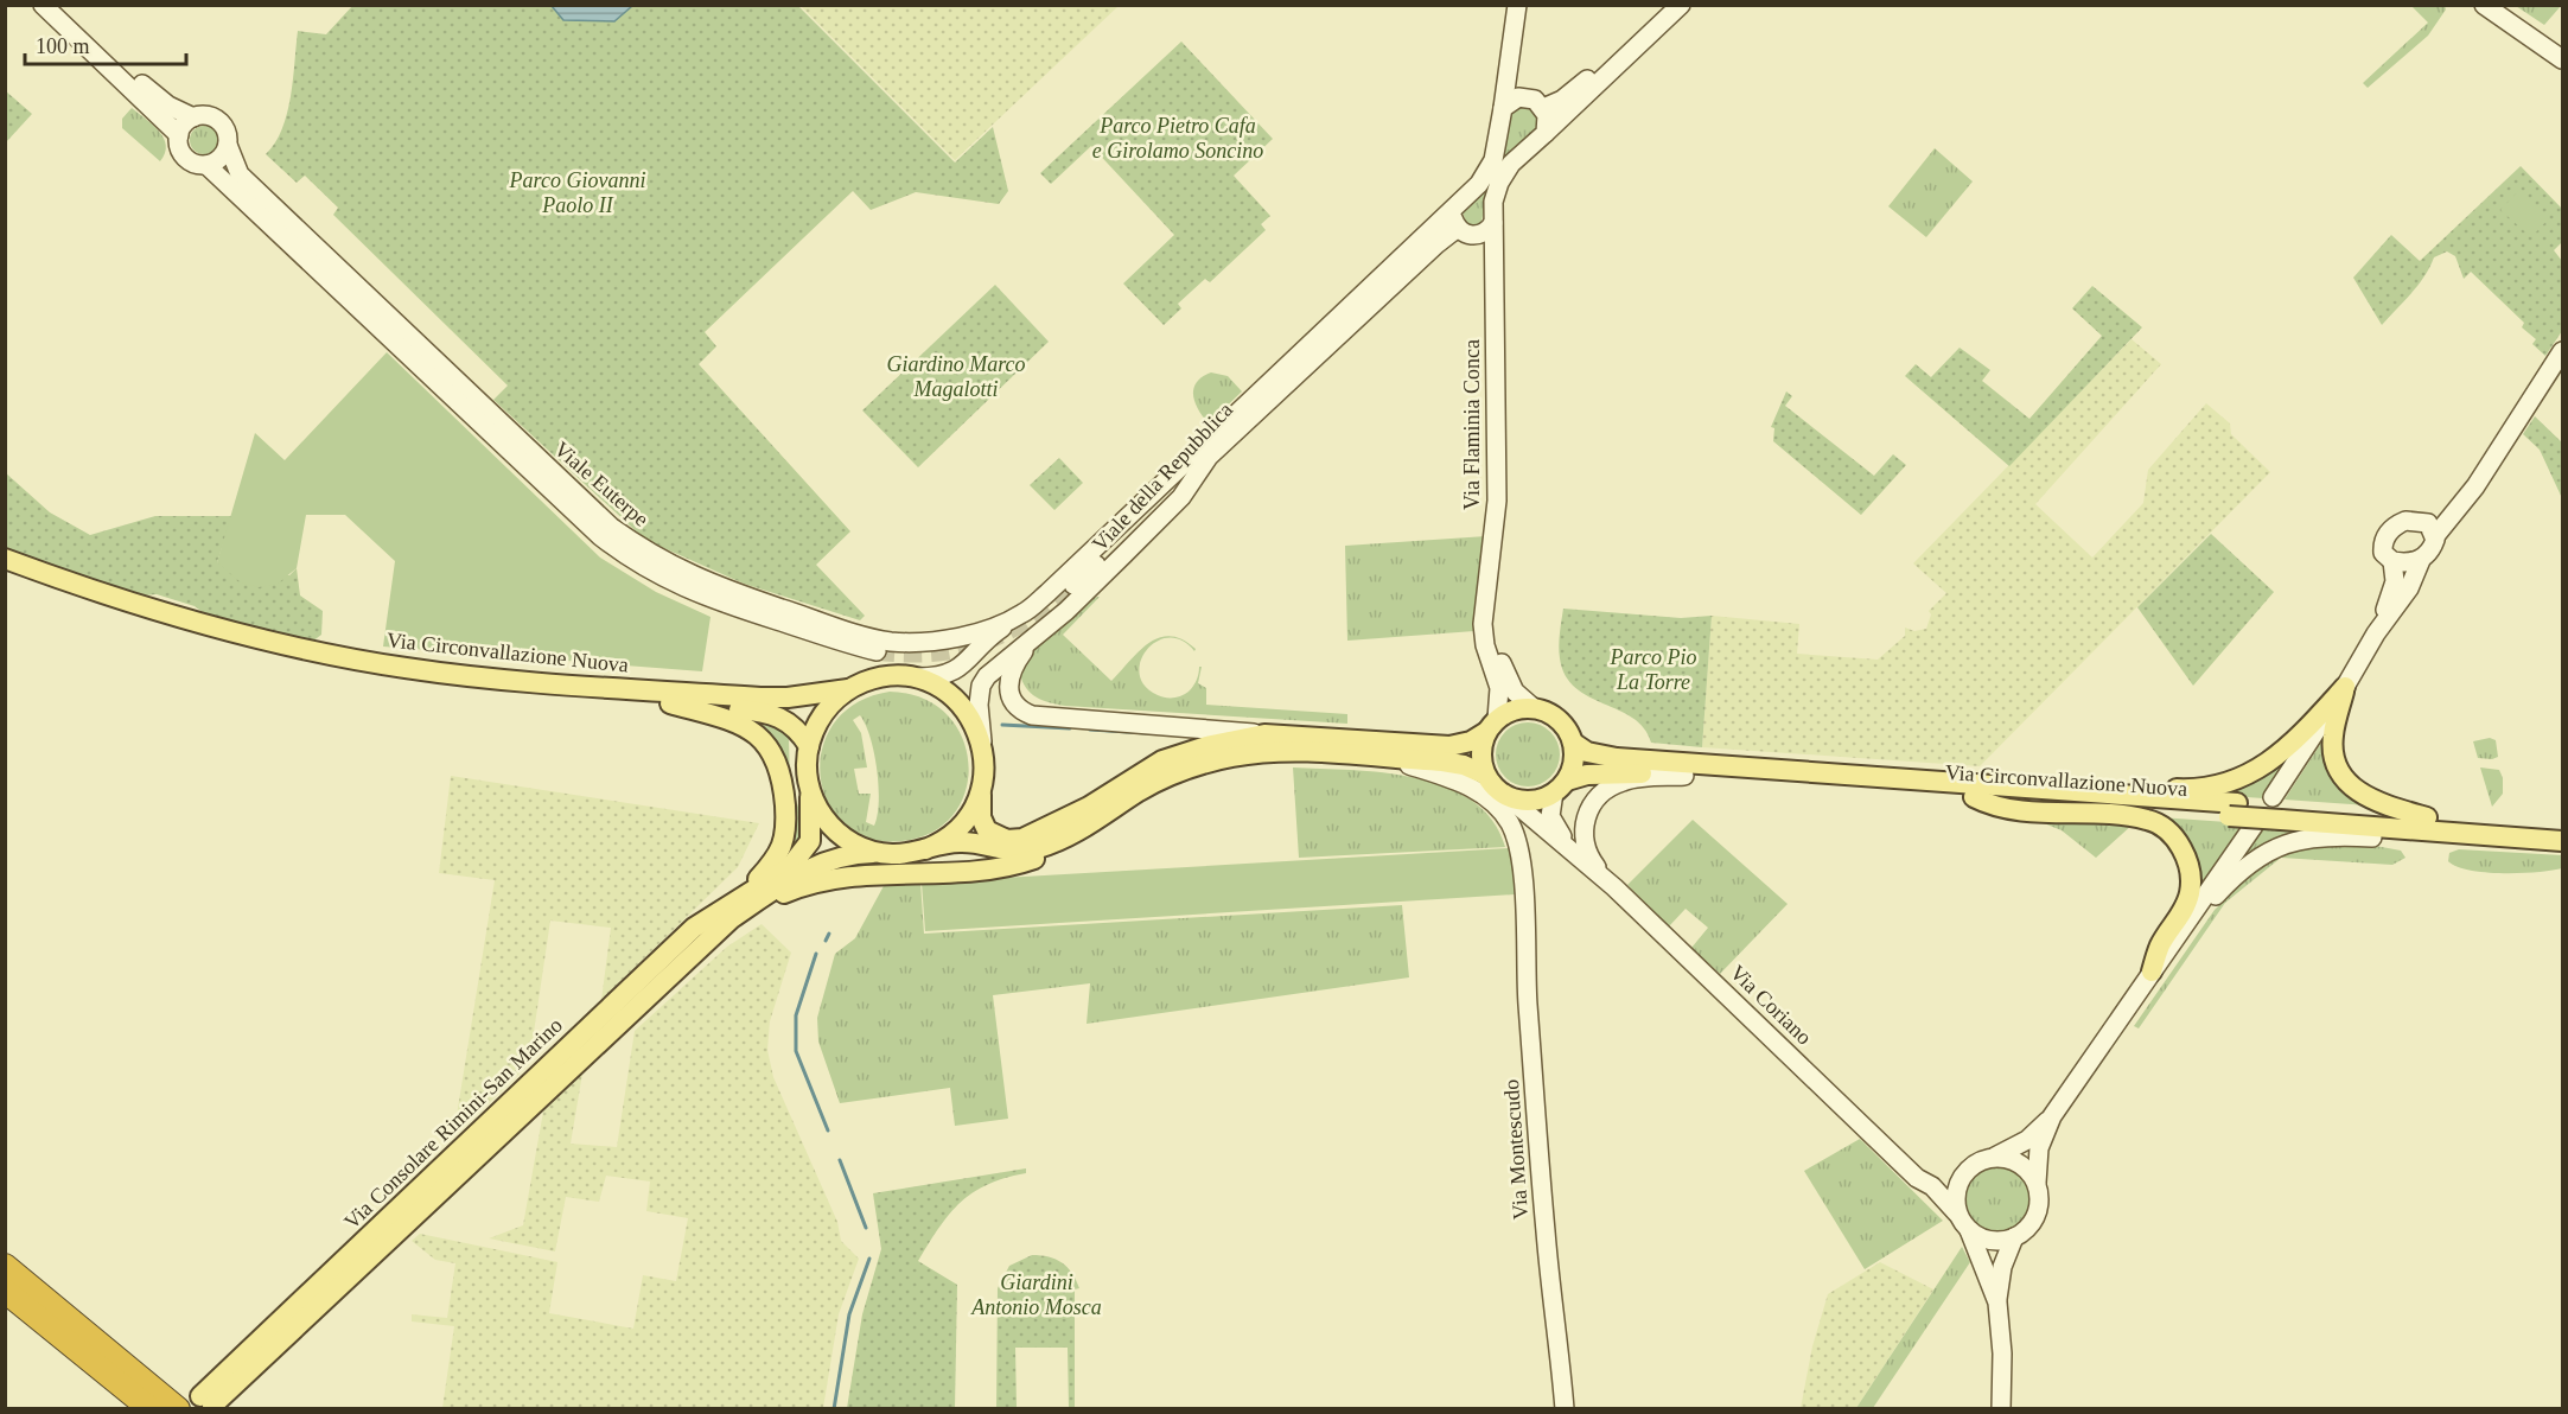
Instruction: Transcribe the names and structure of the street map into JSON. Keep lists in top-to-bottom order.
{
  "streets": {
    "main road": [
      "Via Flaminia Conca",
      "Viale della Repubblica",
      "Viale Euterpe",
      "Via Circonvallazione Nuova",
      "Via Coriano",
      "Via Consolare Rimini-San Marino",
      "Via Montescudo"
    ]
  },
  "crossings": [
    ["Via Flaminia Conca", "Viale della Repubblica"],
    ["Via Flaminia Conca", "Via Circonvallazione Nuova"],
    ["Via Flaminia Conca", "Via Coriano"],
    ["Viale della Repubblica", "Viale Euterpe"],
    ["Viale della Repubblica", "Via Circonvallazione Nuova"],
    ["Viale della Repubblica", "Via Consolare Rimini-San Marino"],
    ["Via Circonvallazione Nuova", "Via Coriano"],
    ["Via Circonvallazione Nuova", "Via Consolare Rimini-San Marino"],
    ["Via Circonvallazione Nuova", "Via Montescudo"],
    ["Via Coriano", "Via Montescudo"]
  ],
  "parks": [
    "Parco Pietro Cafa e Girolamo Soncino",
    "Parco Giovanni Paolo II",
    "Giardino Marco Magalotti",
    "Parco Pio La Torre",
    "Giardini Antonio Mosca"
  ],
  "scale_bar": "100 m"
}
